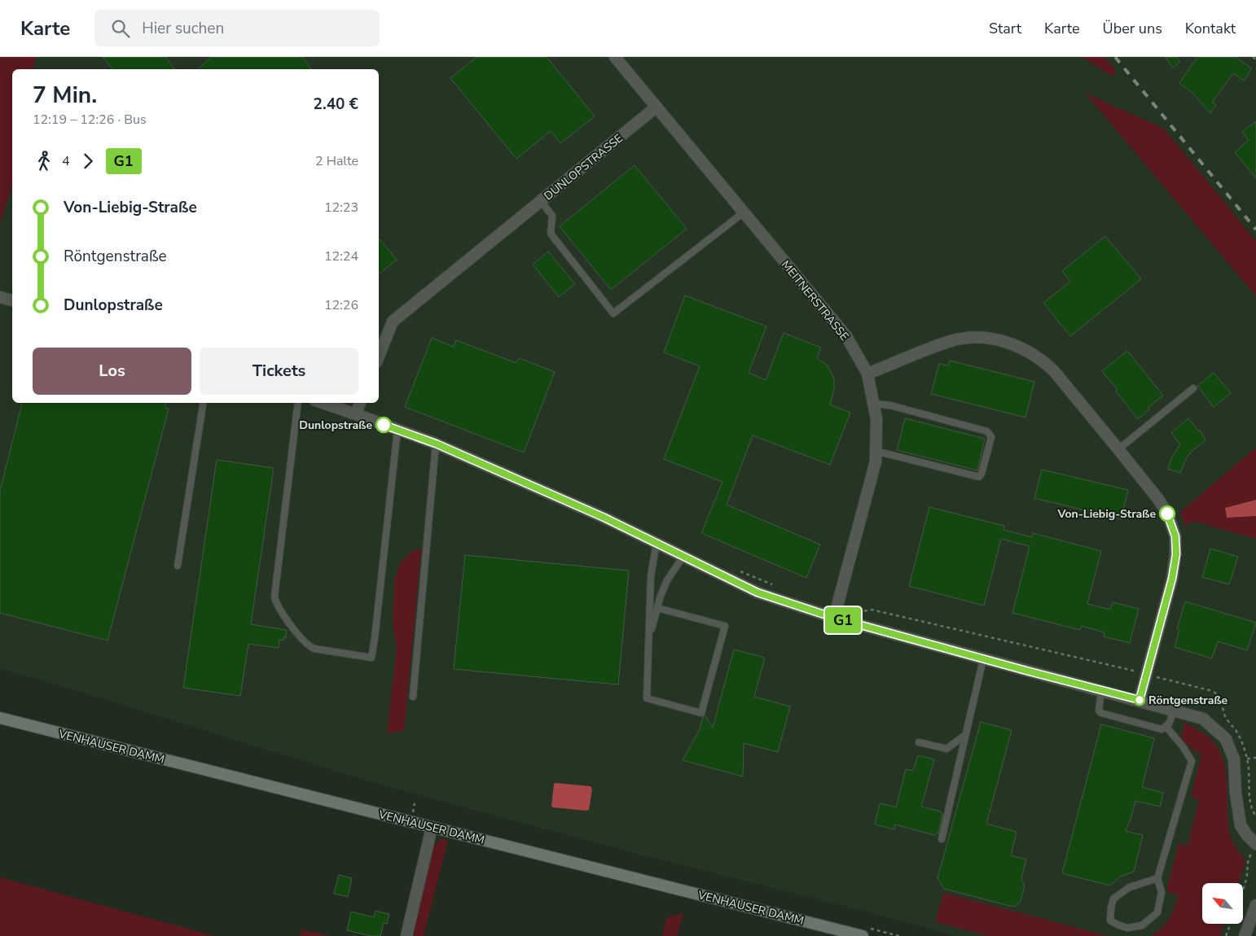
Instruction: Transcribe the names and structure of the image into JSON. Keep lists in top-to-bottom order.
{
  "streets": {
    "main road": ["VENHAUSER DAMM"],
    "street": ["DUNLOPSTRASSE", "MEITNERSTRASSE"]
  },
  "crossings": [
    ["DUNLOPSTRASSE", "MEITNERSTRASSE"]
  ],
  "places": ["Dunlopstraße", "Von-Liebig-Straße", "Röntgenstraße"],
  "lines": ["bus line G1"],
  "north": "top left",
  "page": {
    "header": "Karte",
    "search": "Hier suchen",
    "nav": [
      "Start",
      "Karte",
      "Über uns",
      "Kontakt"
    ],
    "on_map": "G1",
    "heading": ["7 Min.", "12:19 – 12:26 · Bus", "2.40 €"],
    "legs": ["4", "G1", "2 Halte"],
    "list": [
      {
        "name": "Von-Liebig-Straße",
        "value": "12:23"
      },
      {
        "name": "Röntgenstraße",
        "value": "12:24"
      },
      {
        "name": "Dunlopstraße",
        "value": "12:26"
      }
    ],
    "buttons": ["Los", "Tickets"]
  }
}
